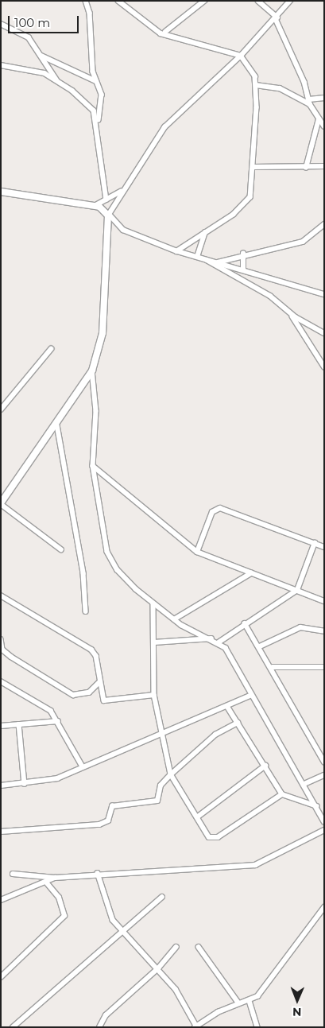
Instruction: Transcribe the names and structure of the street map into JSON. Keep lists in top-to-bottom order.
{
  "scale_bar": "100 m",
  "north": "bottom"
}
